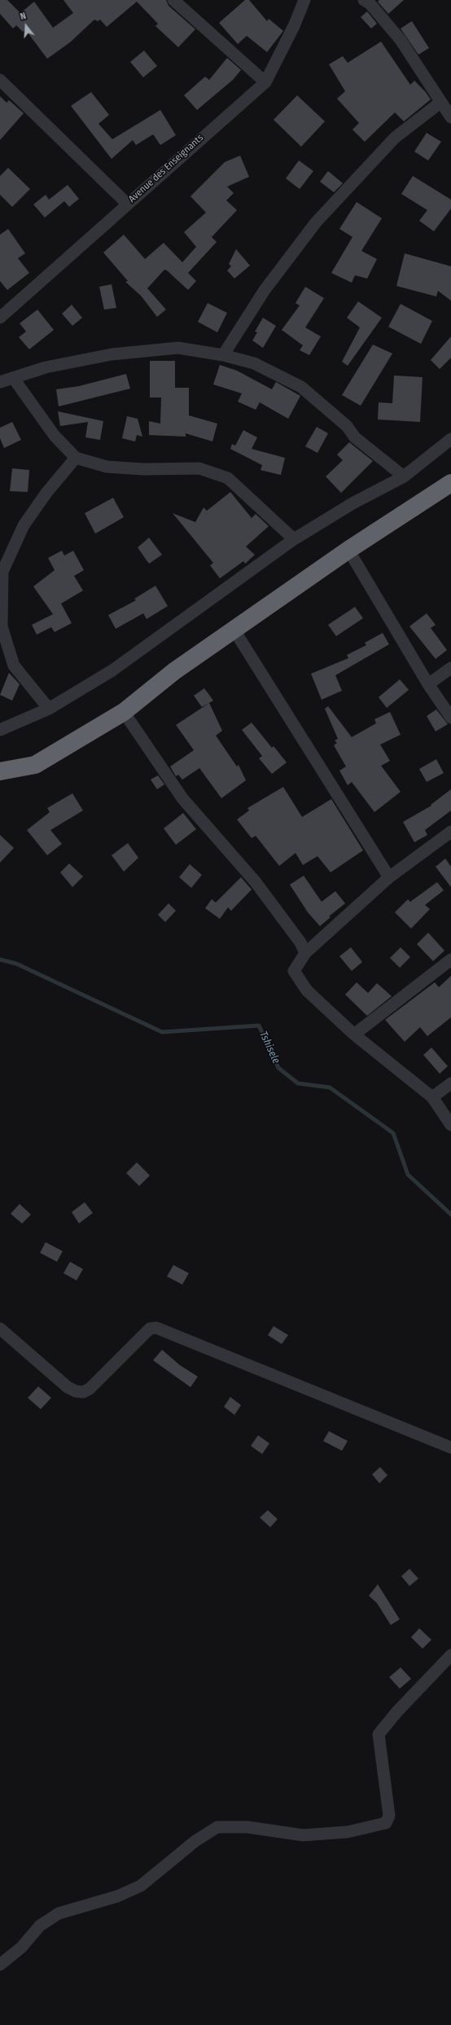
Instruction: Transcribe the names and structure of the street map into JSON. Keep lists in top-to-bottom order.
{
  "streets": {
    "street": ["Avenue des Enseignants"]
  },
  "water": ["Tshisele"],
  "north": "top"
}
